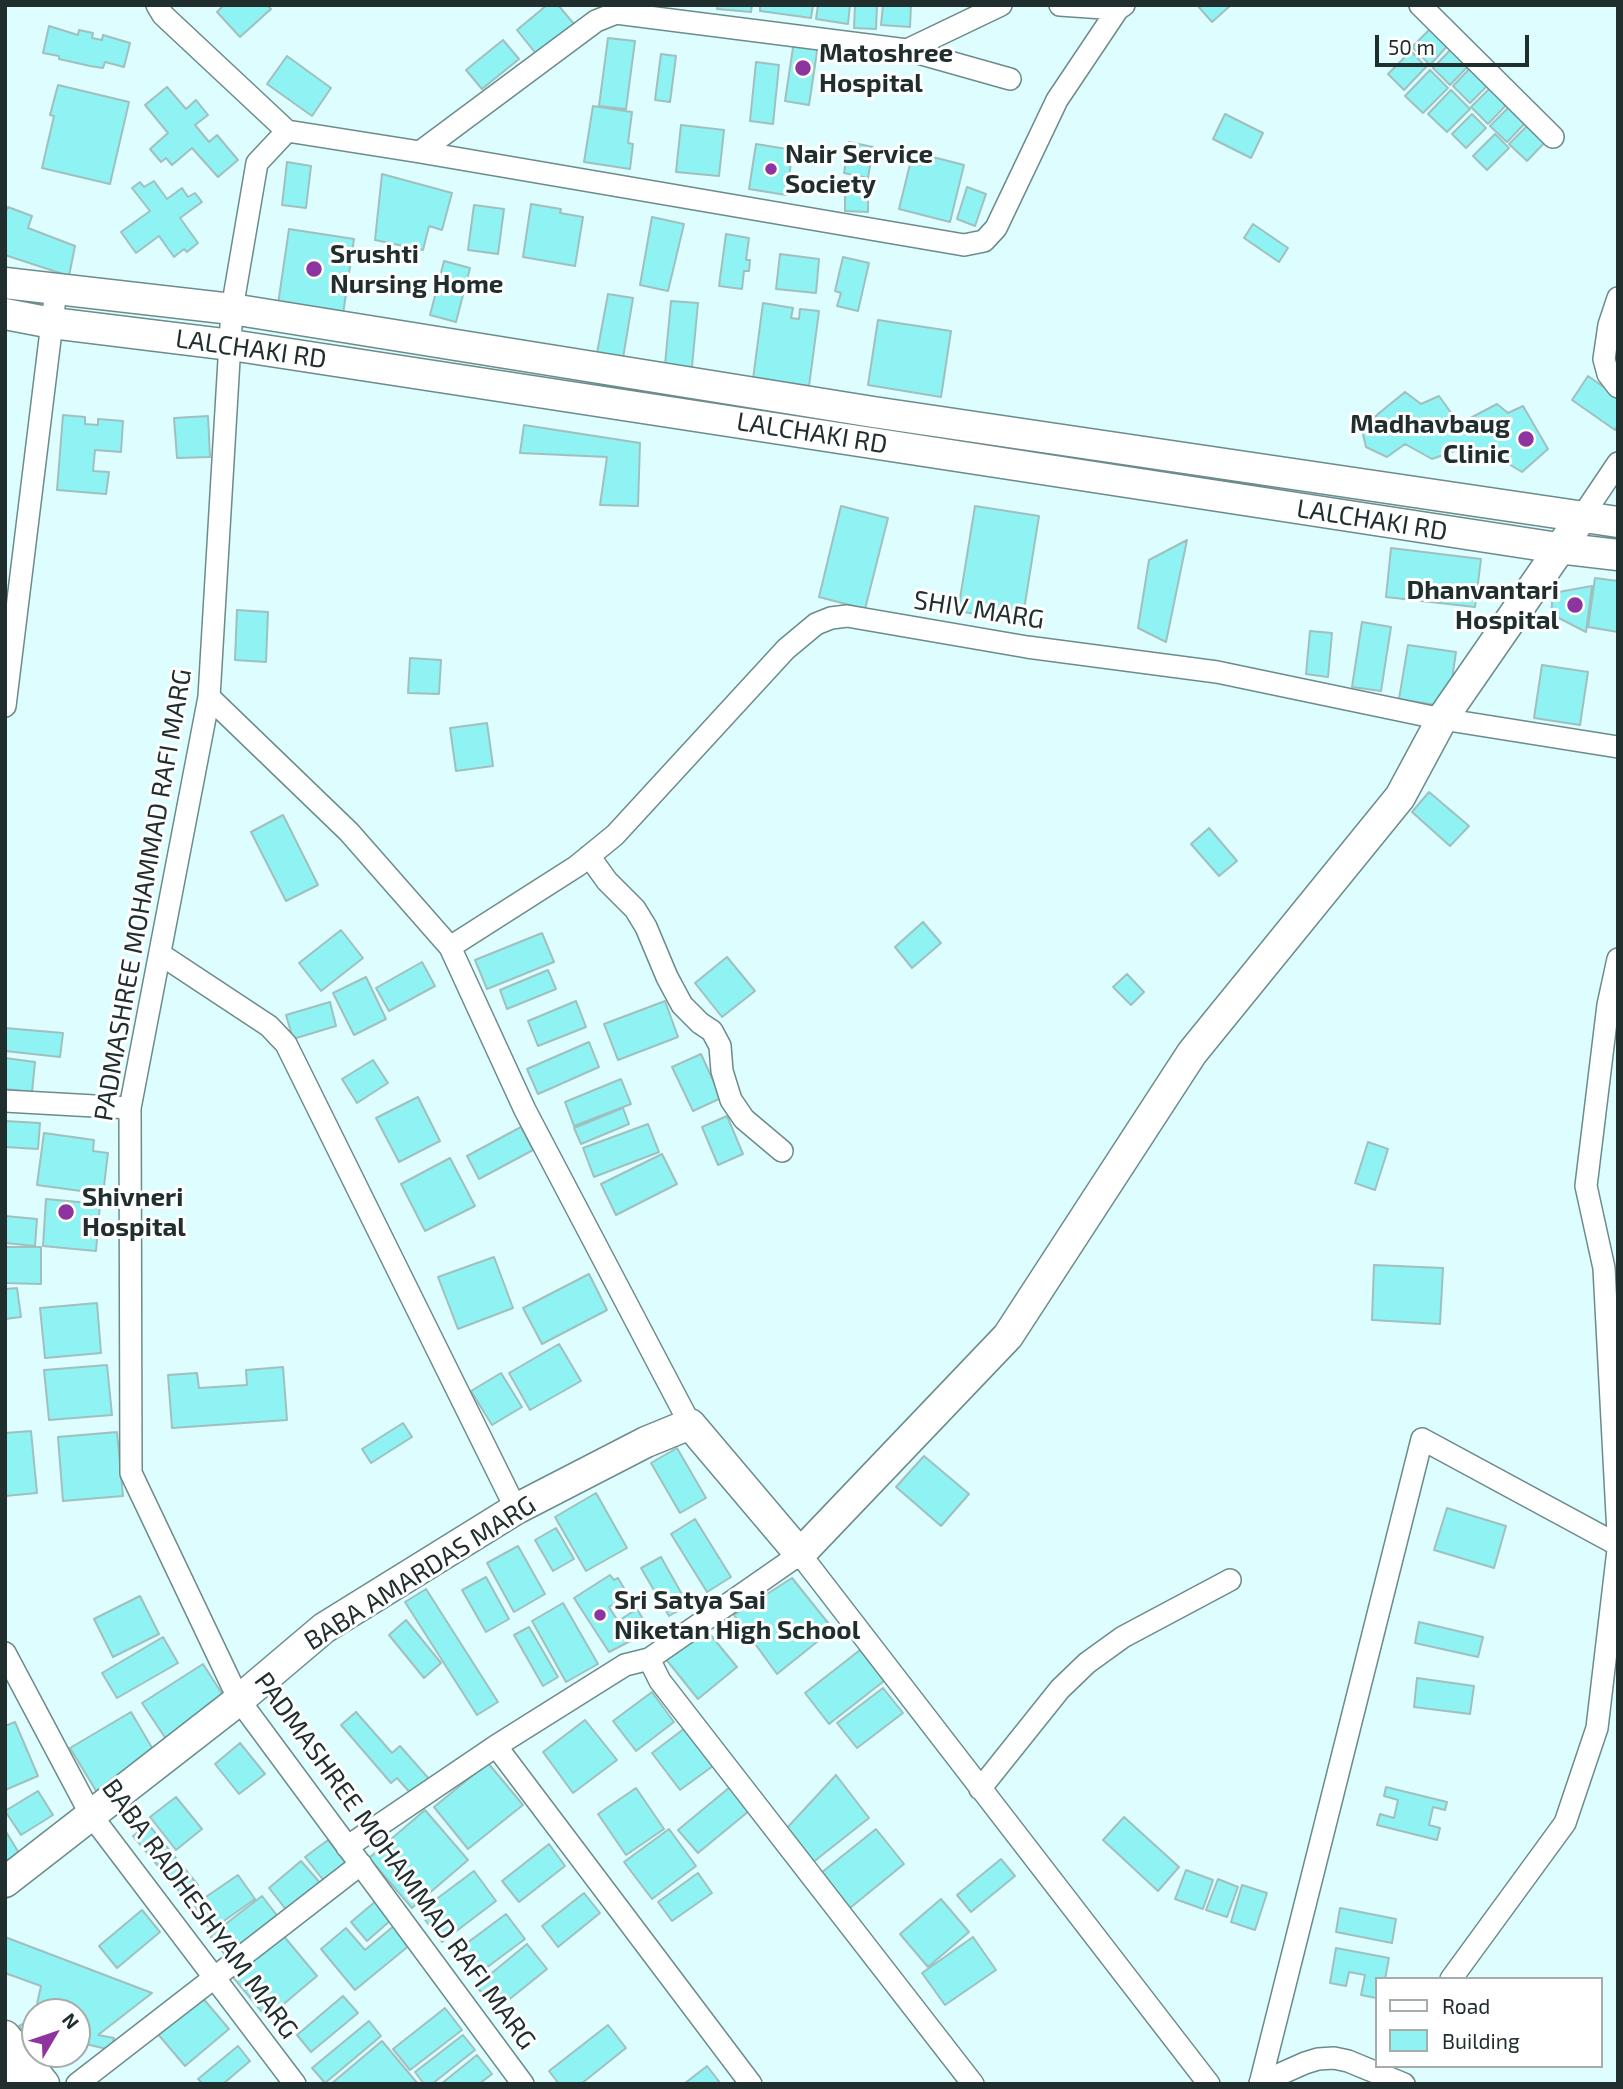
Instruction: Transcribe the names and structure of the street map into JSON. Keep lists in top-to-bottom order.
{
  "streets": {
    "main road": ["LALCHAKI RD", "BABA AMARDAS MARG"],
    "street": ["SHIV MARG", "PADMASHREE MOHAMMAD RAFI MARG", "BABA RADHESHYAM MARG"]
  },
  "crossings": [
    ["LALCHAKI RD", "PADMASHREE MOHAMMAD RAFI MARG"],
    ["PADMASHREE MOHAMMAD RAFI MARG", "BABA AMARDAS MARG"],
    ["BABA AMARDAS MARG", "BABA RADHESHYAM MARG"]
  ],
  "places": [
    "Matoshree Hospital",
    "Nair Service Society",
    "Srushti Nursing Home",
    "Madhavbaug Clinic",
    "Dhanvantari Hospital",
    "Shivneri Hospital",
    "Sri Satya Sai Niketan High School"
  ],
  "legend": ["Road", "Building"],
  "scale_bar": "50 m",
  "north": "top right"
}
